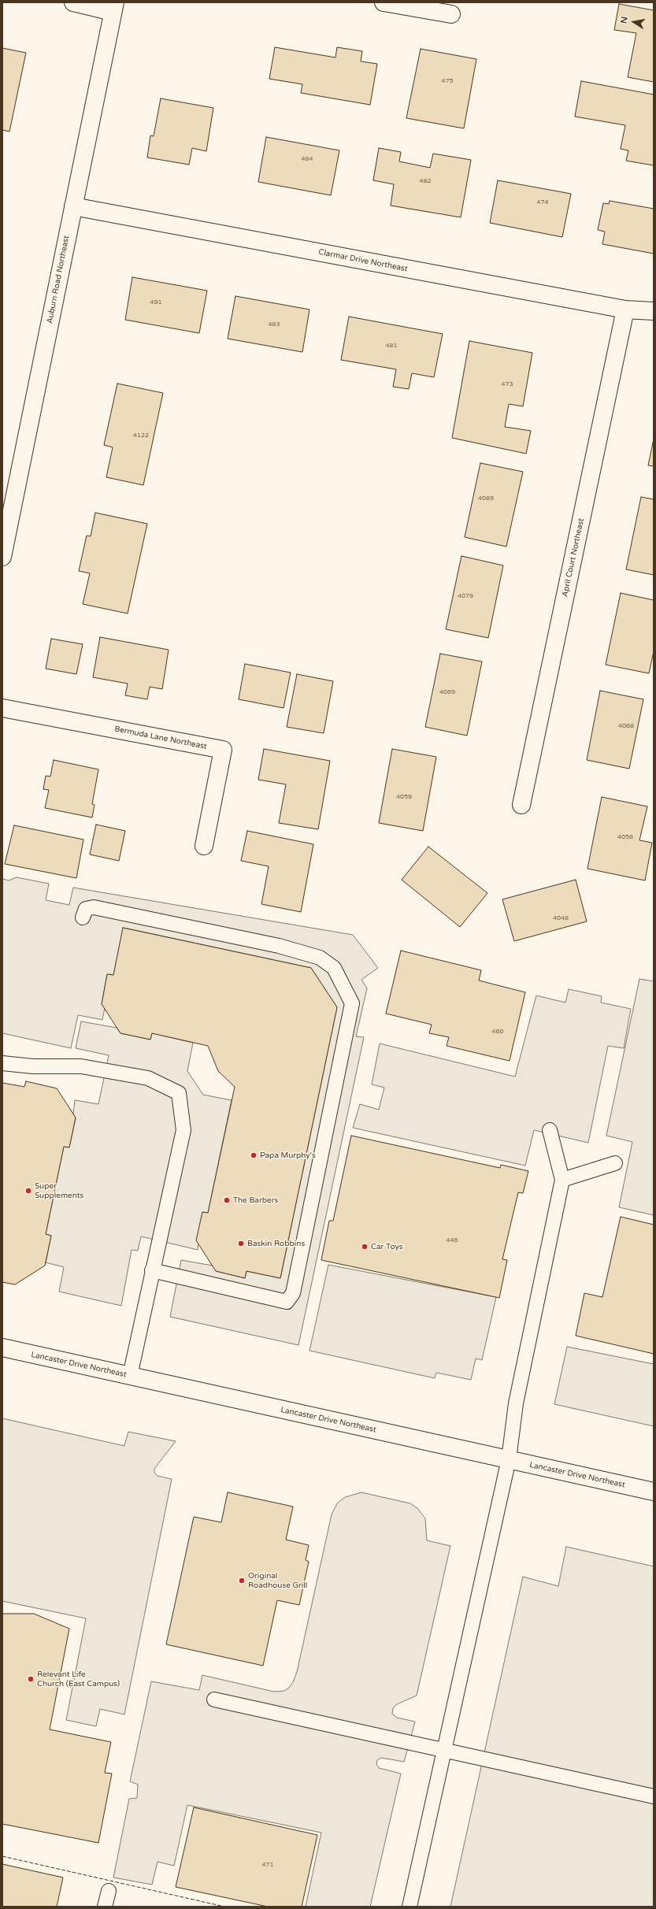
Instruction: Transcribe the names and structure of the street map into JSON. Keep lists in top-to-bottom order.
{
  "streets": {
    "street": [
      "Clarmar Drive Northeast",
      "Auburn Road Northeast",
      "April Court Northeast",
      "Bermuda Lane Northeast",
      "Lancaster Drive Northeast"
    ]
  },
  "crossings": [
    ["Clarmar Drive Northeast", "Auburn Road Northeast"],
    ["Clarmar Drive Northeast", "April Court Northeast"]
  ],
  "places": [
    "Papa Murphy's",
    "Super Supplements",
    "The Barbers",
    "Baskin Robbins",
    "Car Toys",
    "Original Roadhouse Grill",
    "Relevant Life Church (East Campus)"
  ],
  "house_numbers": [
    "475",
    "484",
    "482",
    "474",
    "491",
    "483",
    "481",
    "473",
    "4122",
    "4089",
    "4079",
    "4069",
    "4068",
    "4059",
    "4058",
    "4048",
    "460",
    "446",
    "471"
  ],
  "north": "left"
}
